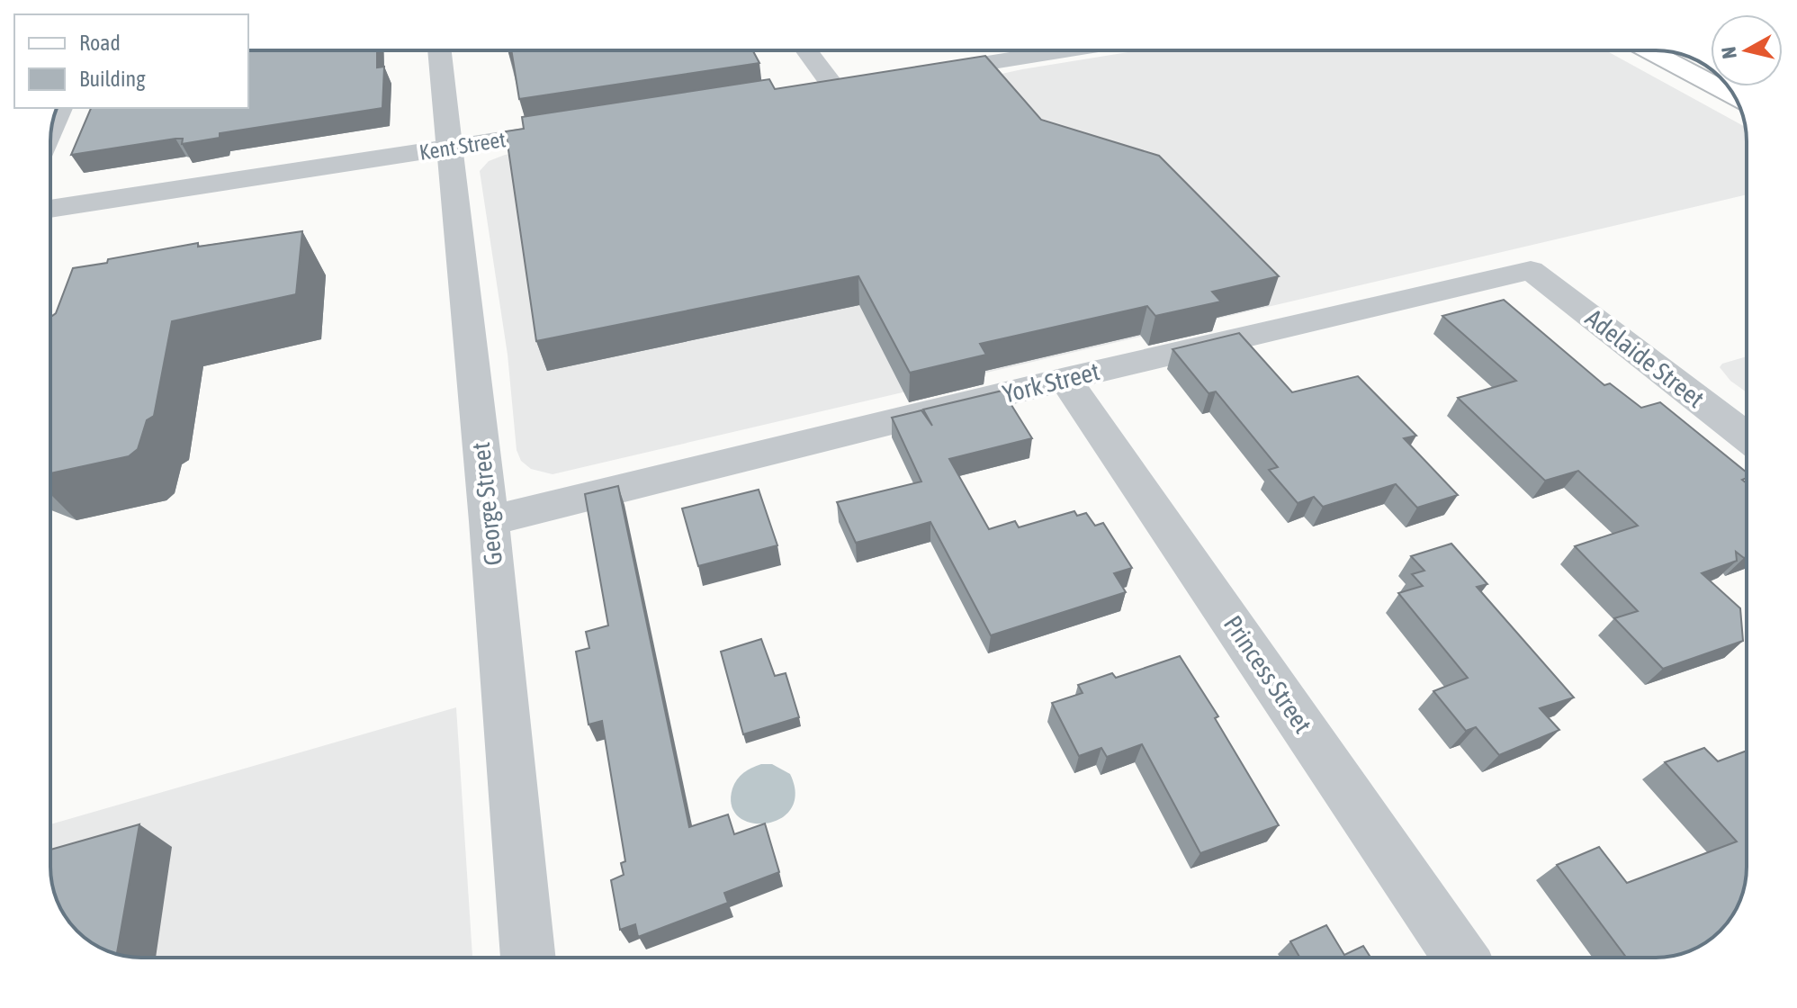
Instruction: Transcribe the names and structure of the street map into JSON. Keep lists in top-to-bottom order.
{
  "streets": {
    "street": [
      "Kent Street",
      "Adelaide Street",
      "York Street",
      "George Street",
      "Princess Street"
    ]
  },
  "crossings": [
    ["Kent Street", "George Street"],
    ["Adelaide Street", "York Street"],
    ["York Street", "George Street"],
    ["York Street", "Princess Street"]
  ],
  "legend": ["Road", "Building"],
  "north": "left"
}
